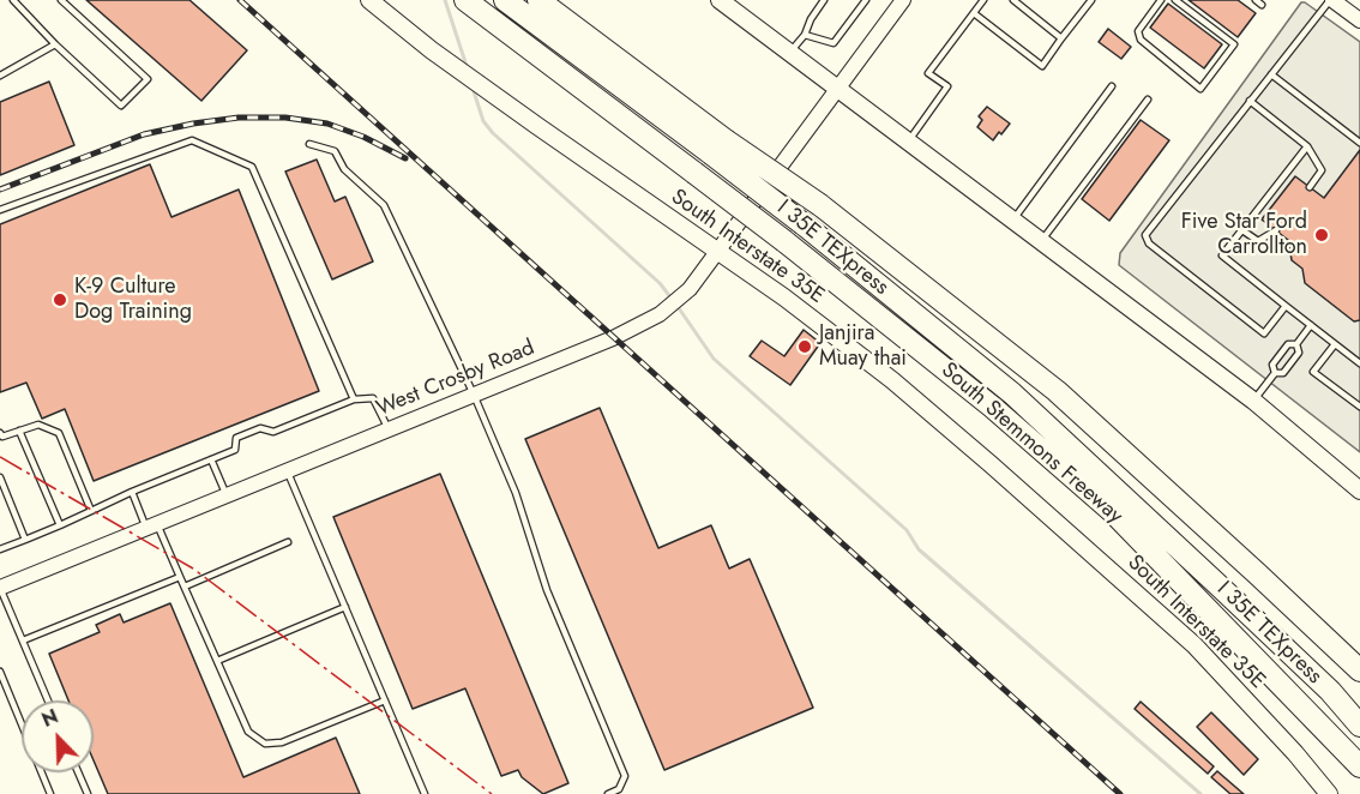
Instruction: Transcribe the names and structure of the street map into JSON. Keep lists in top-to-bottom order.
{
  "streets": {
    "highway": ["I 35E TEXpress", "South Stemmons Freeway"],
    "main road": ["South Interstate 35E"],
    "street": ["West Crosby Road"]
  },
  "crossings": [
    ["South Interstate 35E", "West Crosby Road"]
  ],
  "places": ["Five Star Ford Carrollton", "K-9 Culture Dog Training", "Janjira Muay thai"],
  "north": "top left"
}
